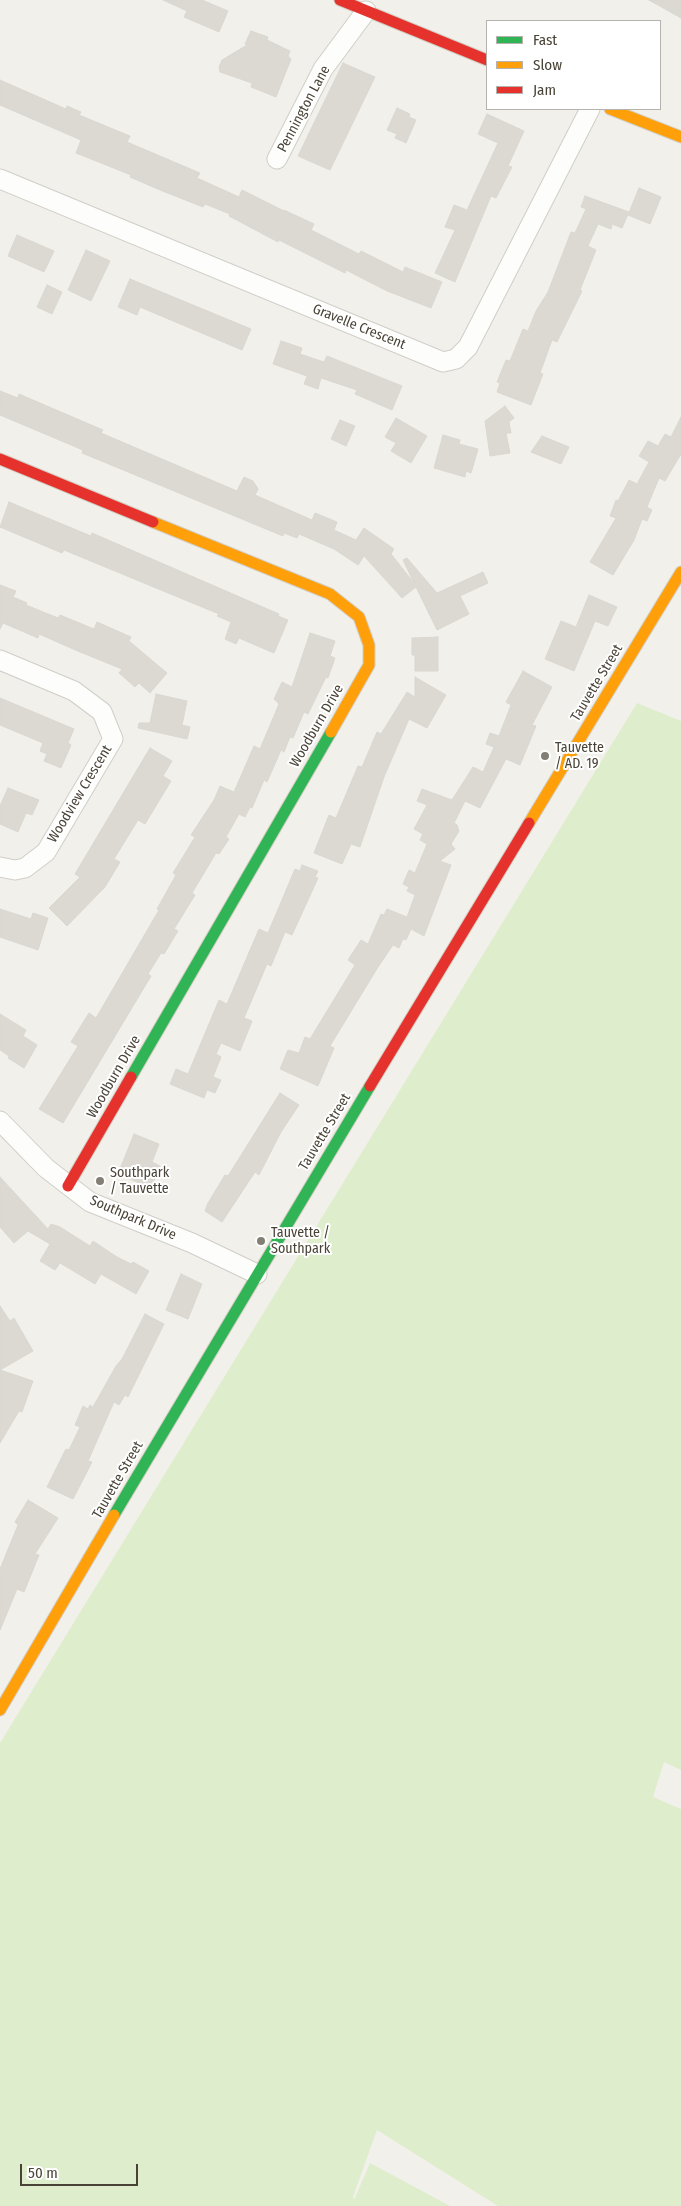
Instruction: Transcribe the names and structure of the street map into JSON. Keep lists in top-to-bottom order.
{
  "streets": {
    "street": [
      "Pennington Lane",
      "Gravelle Crescent",
      "Tauvette Street",
      "Woodburn Drive",
      "Woodview Crescent",
      "Southpark Drive"
    ]
  },
  "crossings": [
    ["Tauvette Street", "Southpark Drive"],
    ["Woodburn Drive", "Southpark Drive"]
  ],
  "places": ["Tauvette / AD. 19", "Southpark / Tauvette", "Tauvette / Southpark"],
  "legend": ["Fast", "Slow", "Jam"],
  "scale_bar": "50 m"
}
